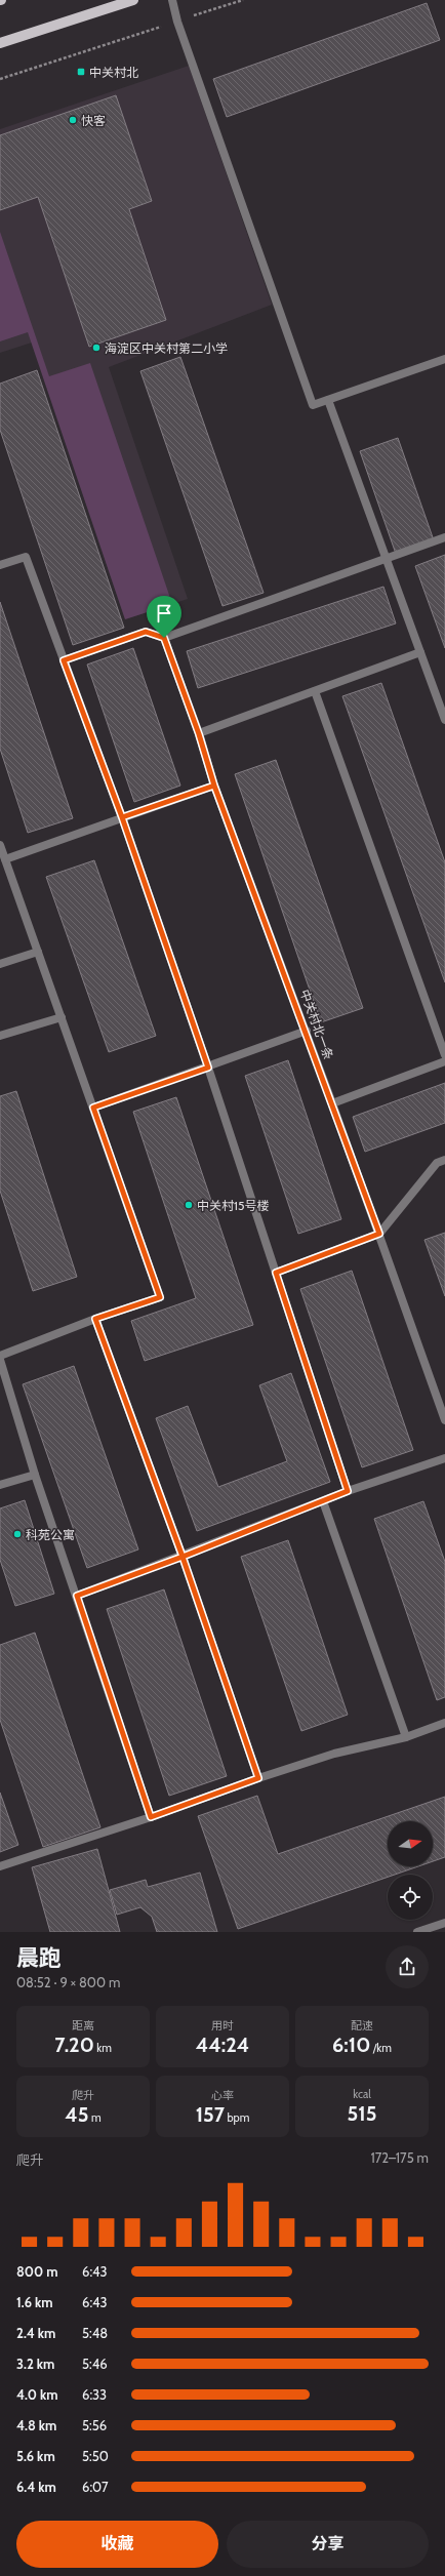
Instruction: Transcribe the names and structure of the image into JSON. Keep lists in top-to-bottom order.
{
  "streets": {
    "street": ["中关村北一条"]
  },
  "places": {
    "transit": ["中关村北"],
    "other": [
      "快客",
      "海淀区中关村第二小学",
      "中关村15号楼",
      "科苑公寓"
    ]
  },
  "north": "right",
  "page": {
    "heading": ["晨跑", "08:52 · 9 × 800 m"],
    "stats": [
      ["距离", "7.20 km"],
      ["用时", "44:24"],
      ["配速", "6:10 /km"],
      ["爬升", "45 m"],
      ["心率", "157 bpm"],
      ["kcal", "515"]
    ],
    "chart": ["爬升", "172–175 m"],
    "list": [
      {
        "name": "800 m",
        "note": "6:43"
      },
      {
        "name": "1.6 km",
        "note": "6:43"
      },
      {
        "name": "2.4 km",
        "note": "5:48"
      },
      {
        "name": "3.2 km",
        "note": "5:46"
      },
      {
        "name": "4.0 km",
        "note": "6:33"
      },
      {
        "name": "4.8 km",
        "note": "5:56"
      },
      {
        "name": "5.6 km",
        "note": "5:50"
      },
      {
        "name": "6.4 km",
        "note": "6:07"
      }
    ],
    "buttons": ["收藏", "分享"]
  }
}
